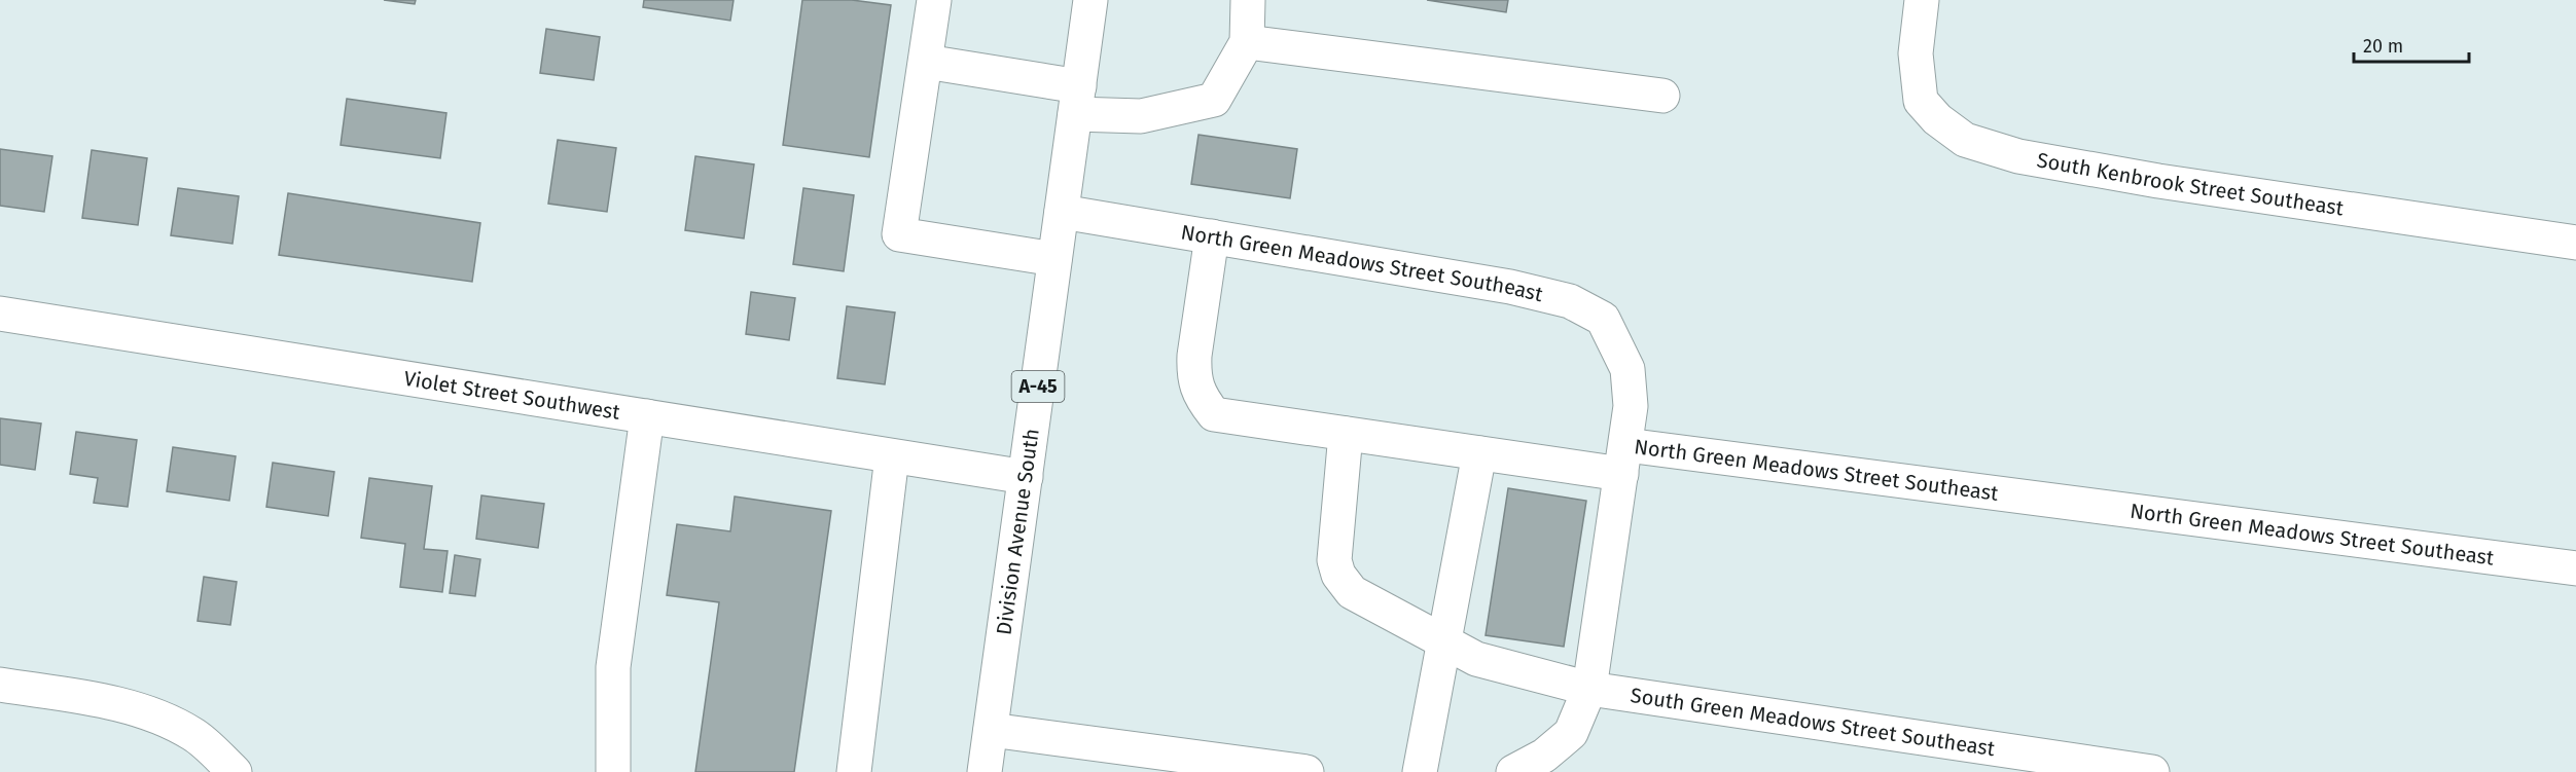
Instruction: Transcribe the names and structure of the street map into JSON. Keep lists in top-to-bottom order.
{
  "streets": {
    "street": [
      "South Kenbrook Street Southeast",
      "North Green Meadows Street Southeast",
      "A-45",
      "Violet Street Southwest",
      "Division Avenue South",
      "South Green Meadows Street Southeast"
    ]
  },
  "crossings": [
    ["North Green Meadows Street Southeast", "Division Avenue South"],
    ["Violet Street Southwest", "Division Avenue South"]
  ],
  "scale_bar": "20 m"
}
